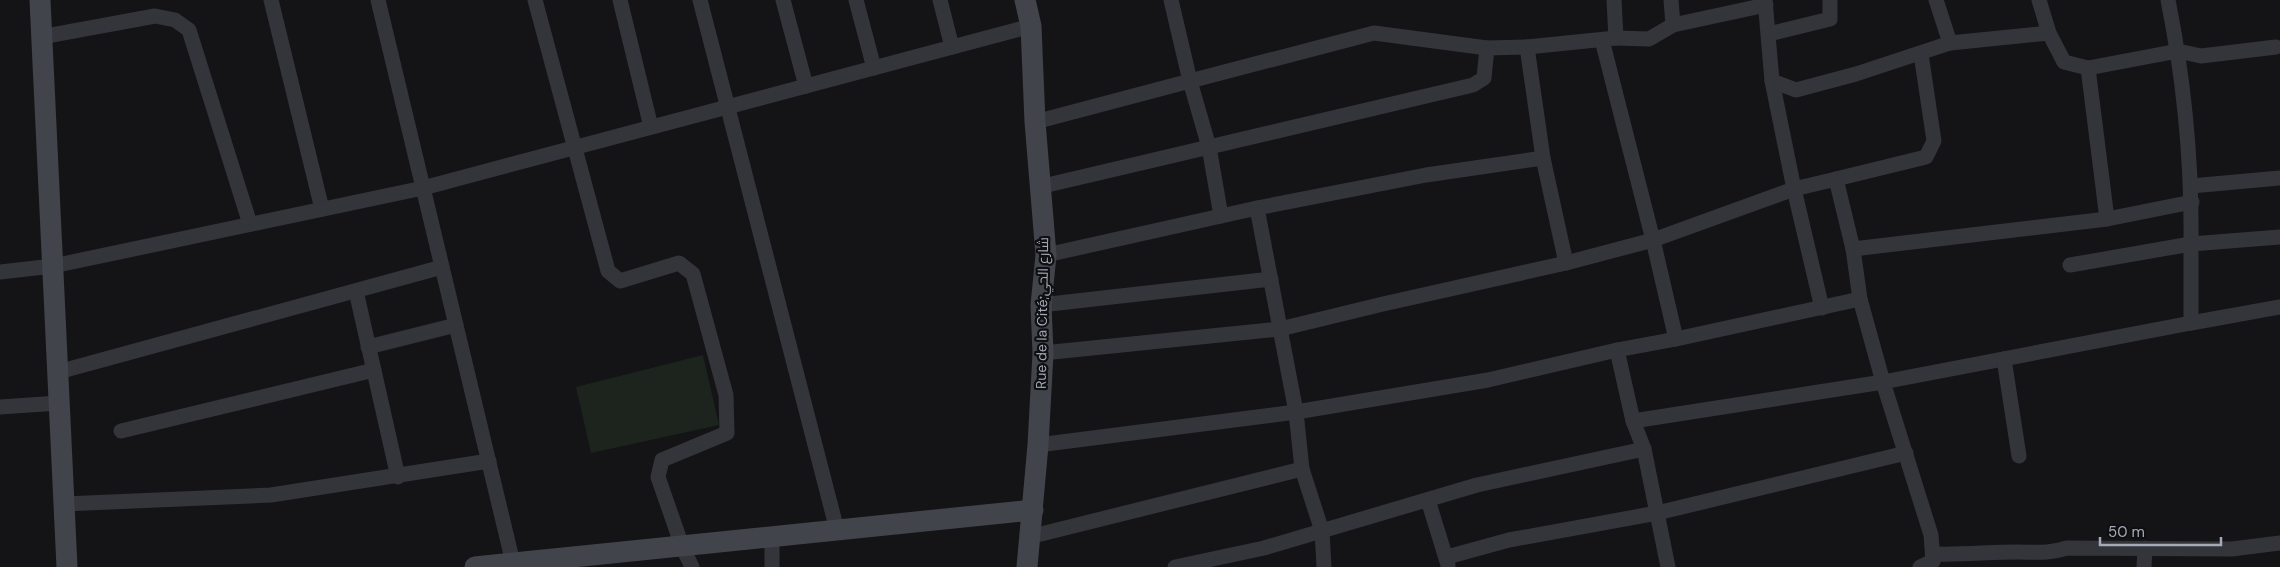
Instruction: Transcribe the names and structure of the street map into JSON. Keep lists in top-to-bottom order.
{
  "streets": {
    "street": ["Rue de la Cité;شارع الحي"]
  },
  "scale_bar": "50 m"
}
